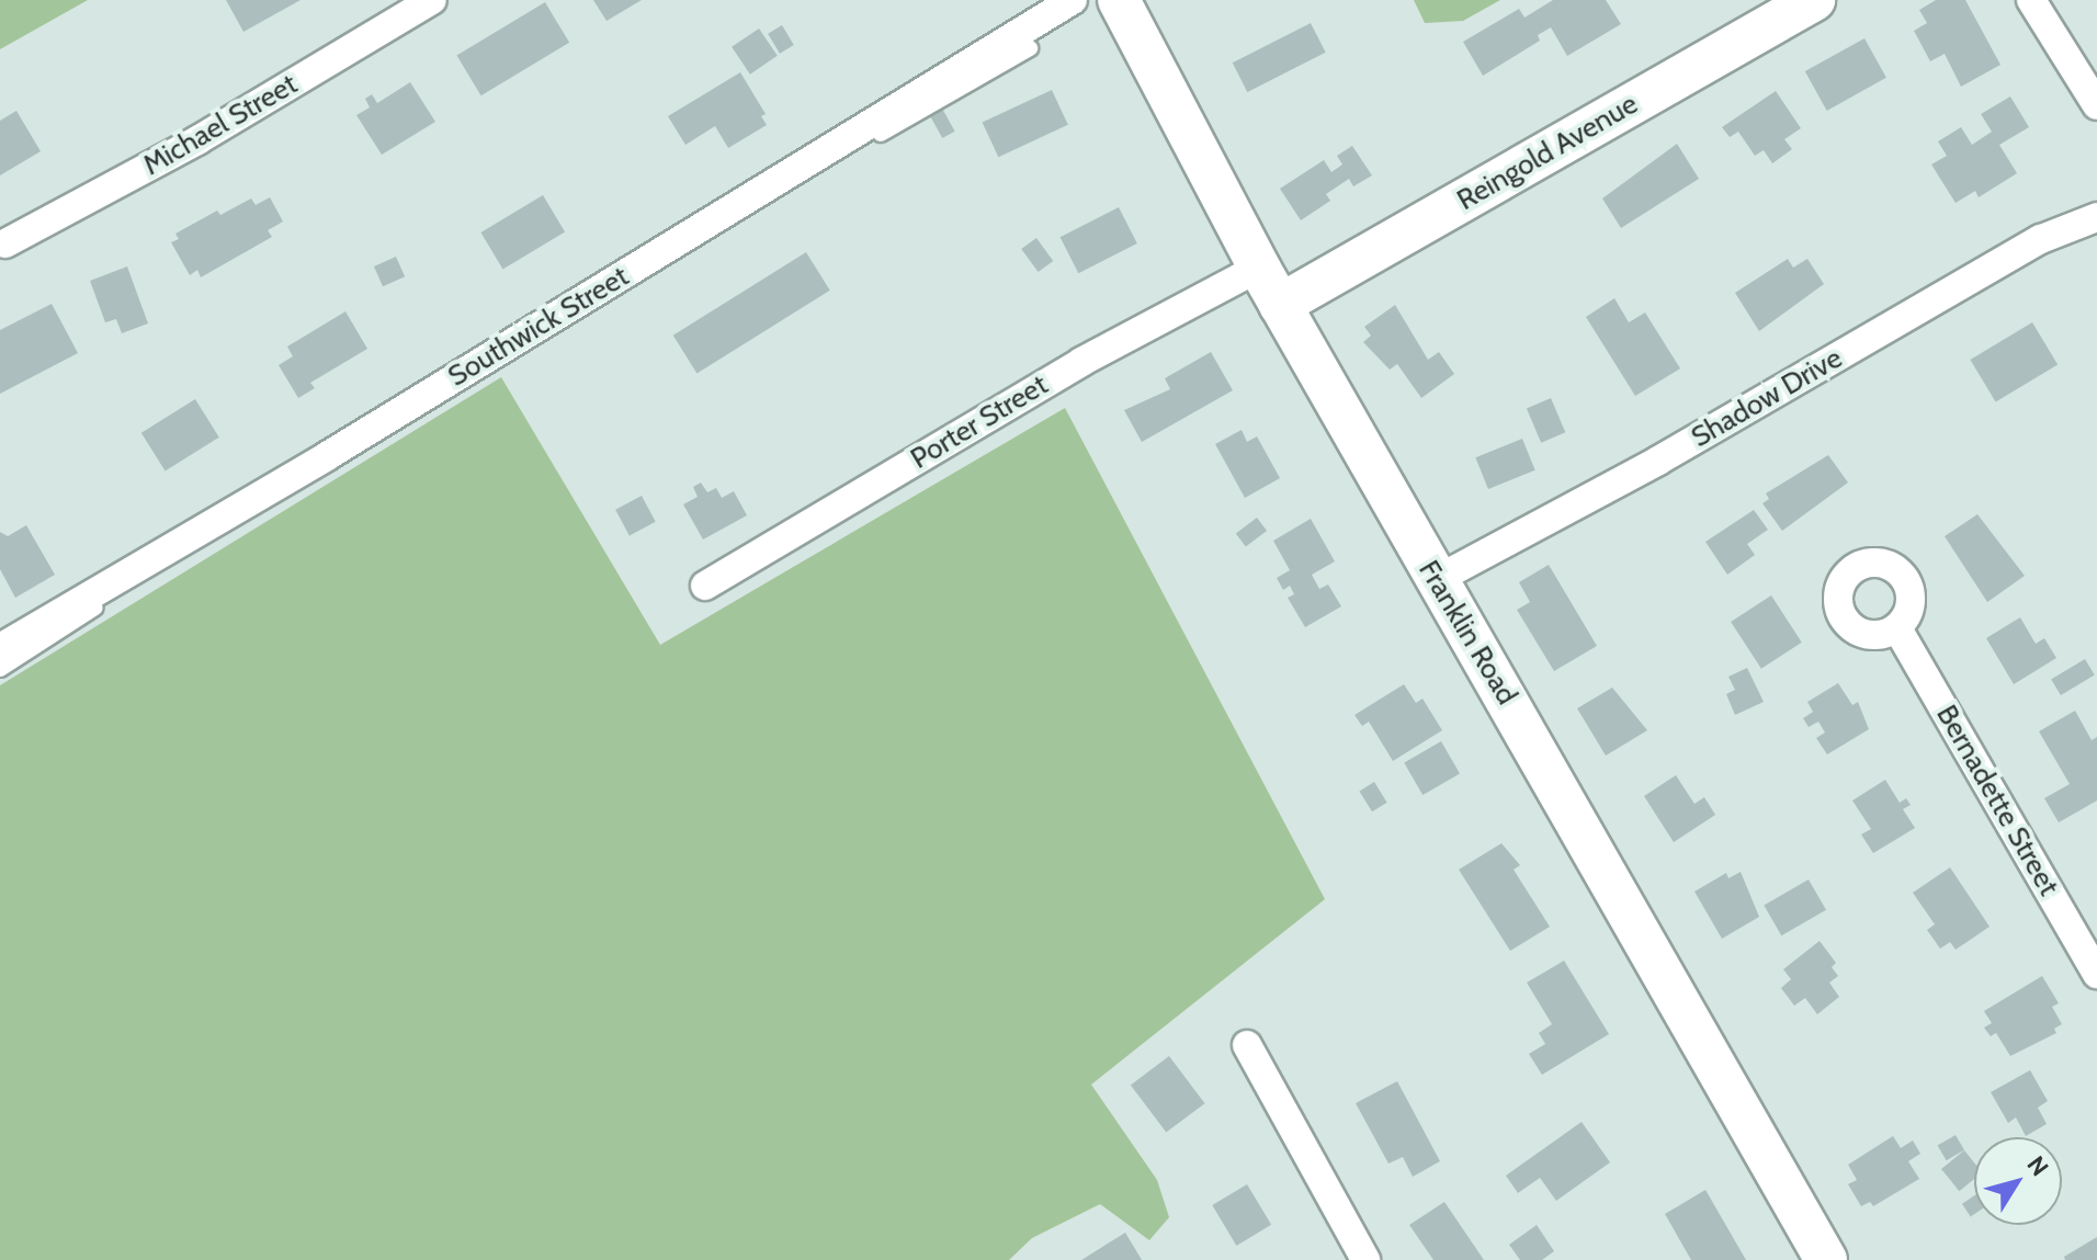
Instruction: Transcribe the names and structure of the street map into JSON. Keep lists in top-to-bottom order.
{
  "streets": {
    "main road": ["Reingold Avenue", "Franklin Road"],
    "street": [
      "Michael Street",
      "Southwick Street",
      "Shadow Drive",
      "Porter Street",
      "Bernadette Street"
    ]
  },
  "crossings": [
    ["Reingold Avenue", "Franklin Road"],
    ["Shadow Drive", "Franklin Road"],
    ["Porter Street", "Franklin Road"]
  ],
  "north": "top right"
}
